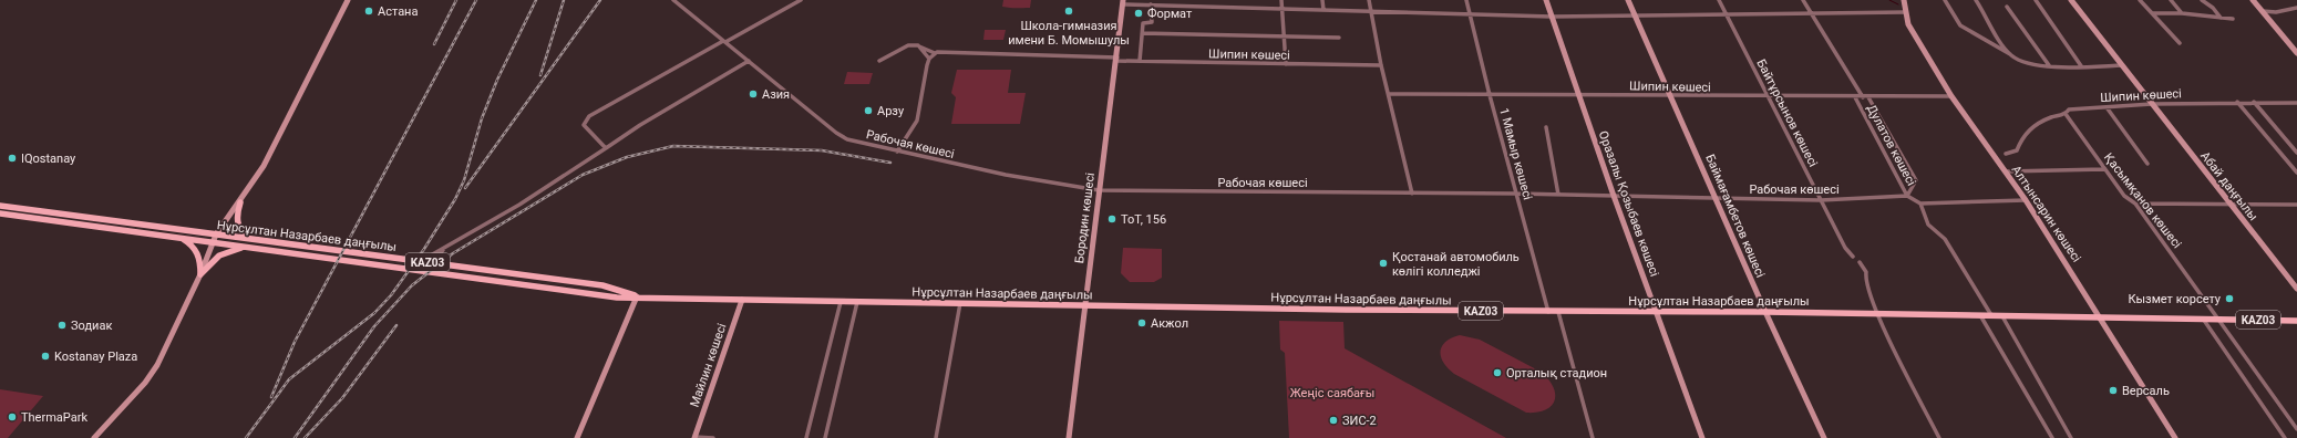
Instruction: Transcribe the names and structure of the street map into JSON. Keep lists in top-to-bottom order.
{
  "streets": {
    "main road": ["Нұрсұлтан Назарбаев даңғылы", "KАZ03"],
    "street": [
      "Шипин көшесі",
      "Байтұрсынов көшесі",
      "Рабочая көшесі",
      "Дулатов көшесі",
      "1 Мамыр көшесі",
      "Абай даңғылы",
      "Қасымқанов көшесі",
      "Оразалы Қозыбаев көшесі",
      "Алтынсарин көшесі",
      "Баймағамбетов көшесі",
      "Бородин көшесі",
      "Майлин көшесі"
    ]
  },
  "crossings": [
    ["Шипин көшесі", "Байтұрсынов көшесі"],
    ["Шипин көшесі", "Дулатов көшесі"],
    ["Шипин көшесі", "1 Мамыр көшесі"],
    ["Шипин көшесі", "Абай даңғылы"],
    ["Шипин көшесі", "Қасымқанов көшесі"],
    ["Шипин көшесі", "Оразалы Қозыбаев көшесі"],
    ["Шипин көшесі", "Алтынсарин көшесі"],
    ["Шипин көшесі", "Баймағамбетов көшесі"],
    ["Шипин көшесі", "Бородин көшесі"],
    ["Байтұрсынов көшесі", "Рабочая көшесі"],
    ["Рабочая көшесі", "Дулатов көшесі"],
    ["Рабочая көшесі", "1 Мамыр көшесі"],
    ["Рабочая көшесі", "Оразалы Қозыбаев көшесі"],
    ["Рабочая көшесі", "Баймағамбетов көшесі"],
    ["Рабочая көшесі", "Бородин көшесі"],
    ["1 Мамыр көшесі", "Нұрсұлтан Назарбаев даңғылы"],
    ["Қасымқанов көшесі", "Нұрсұлтан Назарбаев даңғылы"],
    ["Оразалы Қозыбаев көшесі", "Нұрсұлтан Назарбаев даңғылы"],
    ["Алтынсарин көшесі", "Нұрсұлтан Назарбаев даңғылы"],
    ["Баймағамбетов көшесі", "Нұрсұлтан Назарбаев даңғылы"],
    ["Бородин көшесі", "Нұрсұлтан Назарбаев даңғылы"],
    ["Нұрсұлтан Назарбаев даңғылы", "KАZ03"],
    ["Нұрсұлтан Назарбаев даңғылы", "Майлин көшесі"]
  ],
  "parks": ["Жеңіс саябағы"],
  "places": [
    "Астана",
    "Школа-гимназия имени Б. Момышулы",
    "Формат",
    "Азия",
    "Арзу",
    "IQostanay",
    "ТоТ, 156",
    "Қостанай автомобиль көлігі колледжі",
    "Кызмет корсету",
    "Акжол",
    "Зодиак",
    "Kostanay Plaza",
    "Орталық стадион",
    "Версаль",
    "ThermaPark",
    "ЗИС-2"
  ]
}
